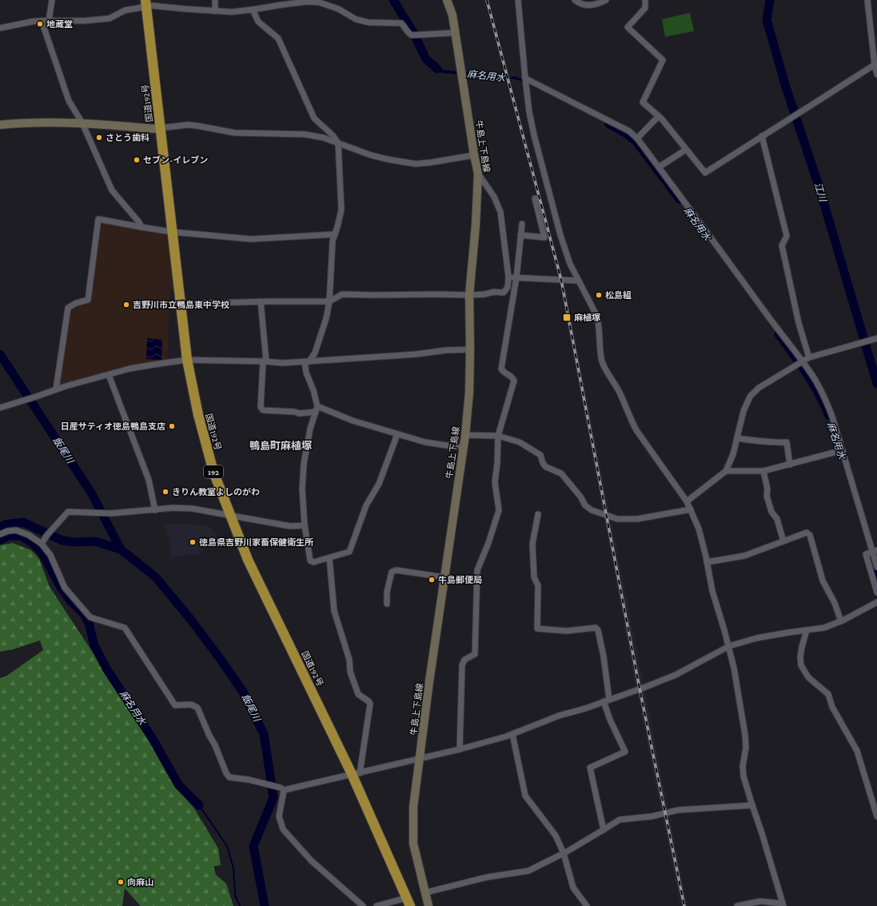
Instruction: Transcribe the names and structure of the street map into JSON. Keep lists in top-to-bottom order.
{
  "streets": {
    "highway": ["国道192号", "192"],
    "main road": ["牛島上下島線"]
  },
  "districts": ["鴨島町麻植塚"],
  "water": ["麻名用水", "江川", "飯尾川"],
  "places": {
    "other": [
      "地蔵堂",
      "さとう歯科",
      "セブン-イレブン",
      "松島組",
      "吉野川市立鴨島東中学校",
      "日産サティオ徳島鴨島支店",
      "きりん教室よしのがわ",
      "徳島県吉野川家畜保健衛生所",
      "牛島郵便局",
      "向麻山"
    ],
    "transit": ["麻植塚"]
  }
}
